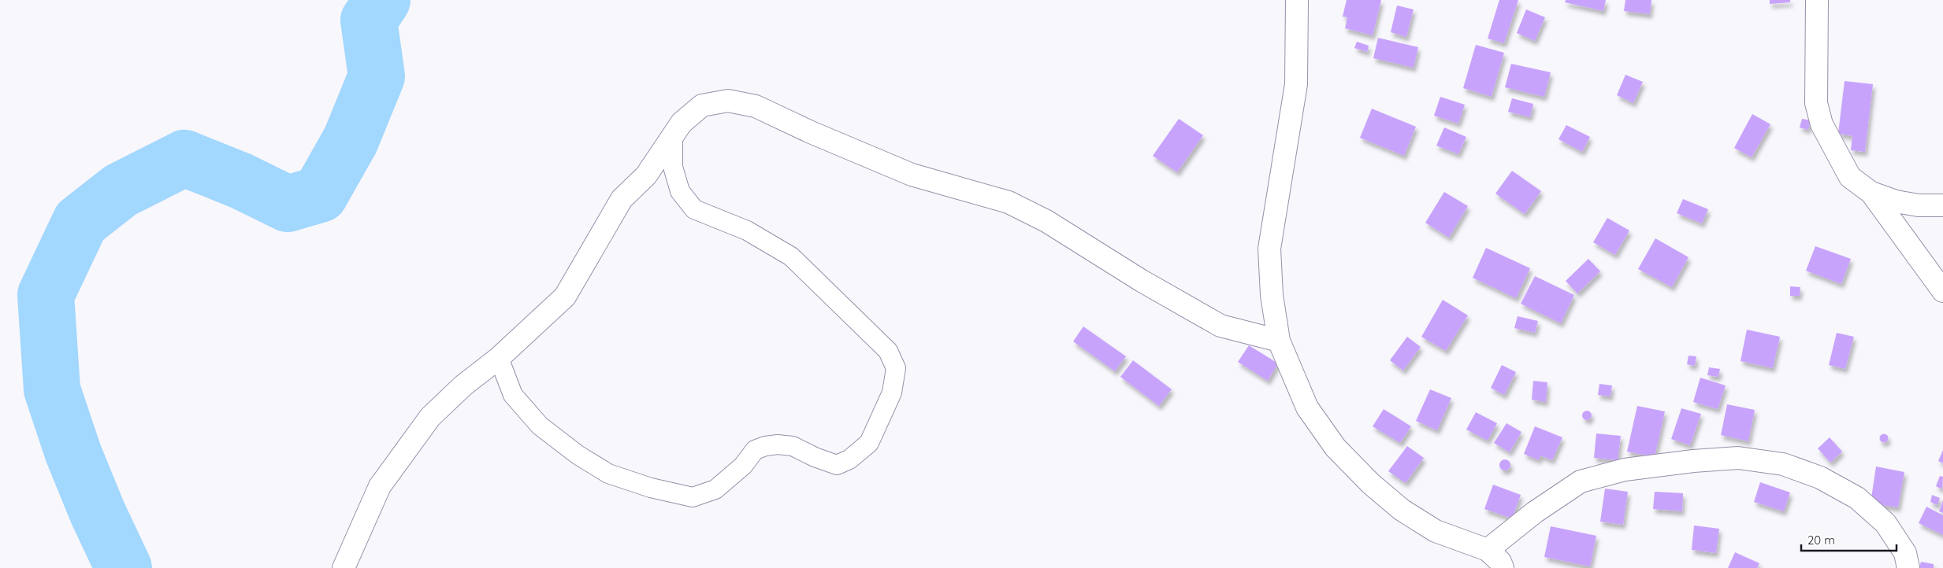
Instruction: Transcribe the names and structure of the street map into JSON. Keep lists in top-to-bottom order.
{
  "scale_bar": "20 m"
}
